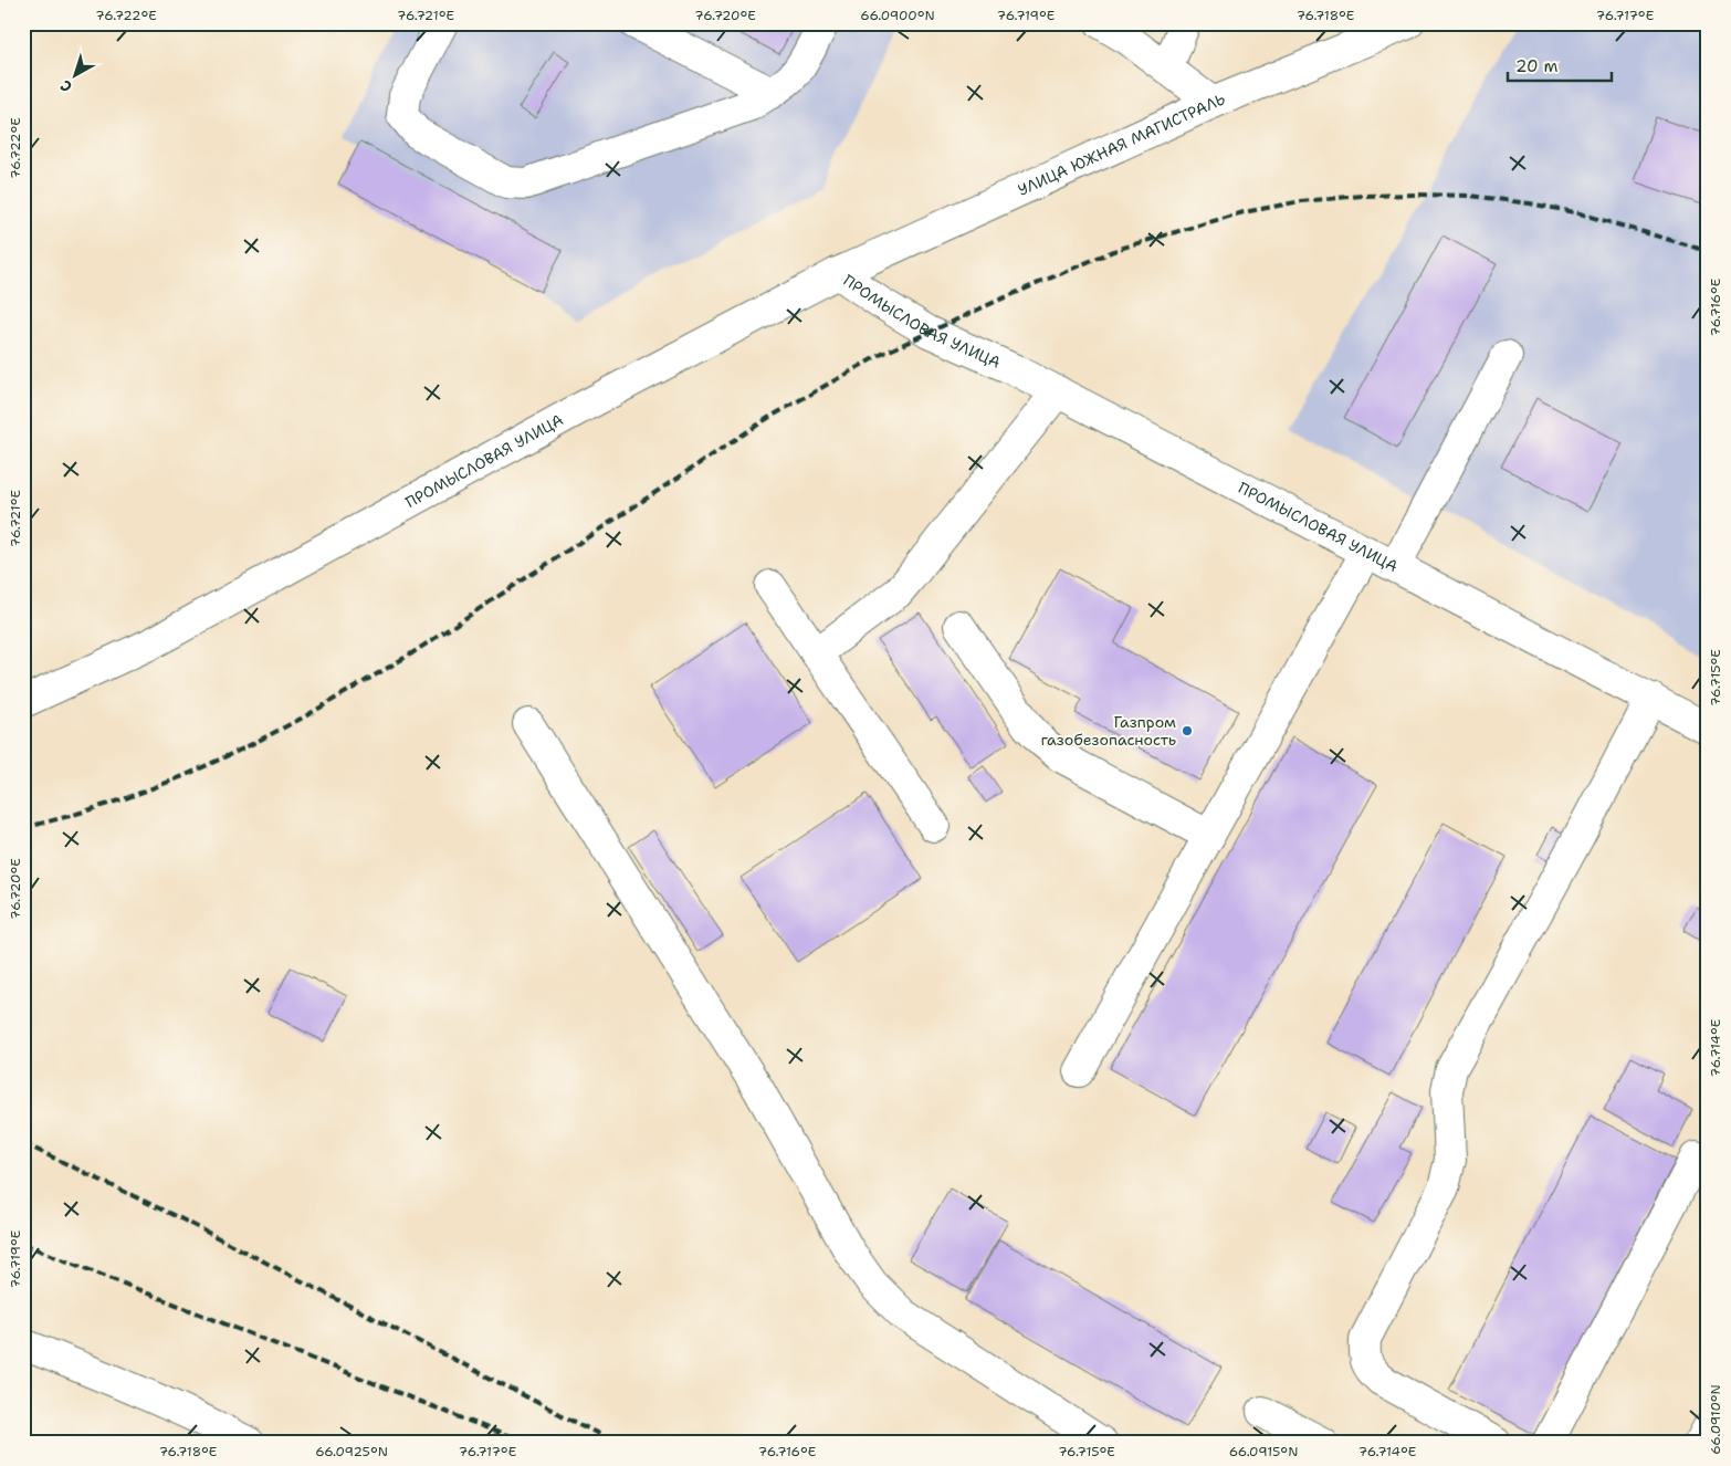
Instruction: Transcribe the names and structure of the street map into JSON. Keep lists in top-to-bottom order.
{
  "streets": {
    "main road": ["УЛИЦА ЮЖНАЯ МАГИСТРАЛЬ", "ПРОМЫСЛОВАЯ УЛИЦА"]
  },
  "crossings": [
    ["УЛИЦА ЮЖНАЯ МАГИСТРАЛЬ", "ПРОМЫСЛОВАЯ УЛИЦА"]
  ],
  "places": ["Газпром газобезопасность"],
  "scale_bar": "20 m",
  "north": "bottom left",
  "coordinates": [
    "76.722°E",
    "76.721°E",
    "76.720°E",
    "66.0900°N",
    "76.719°E",
    "76.718°E",
    "76.717°E",
    "76.716°E",
    "76.715°E",
    "76.714°E",
    "66.0910°N",
    "66.0925°N",
    "66.0915°N"
  ]
}
